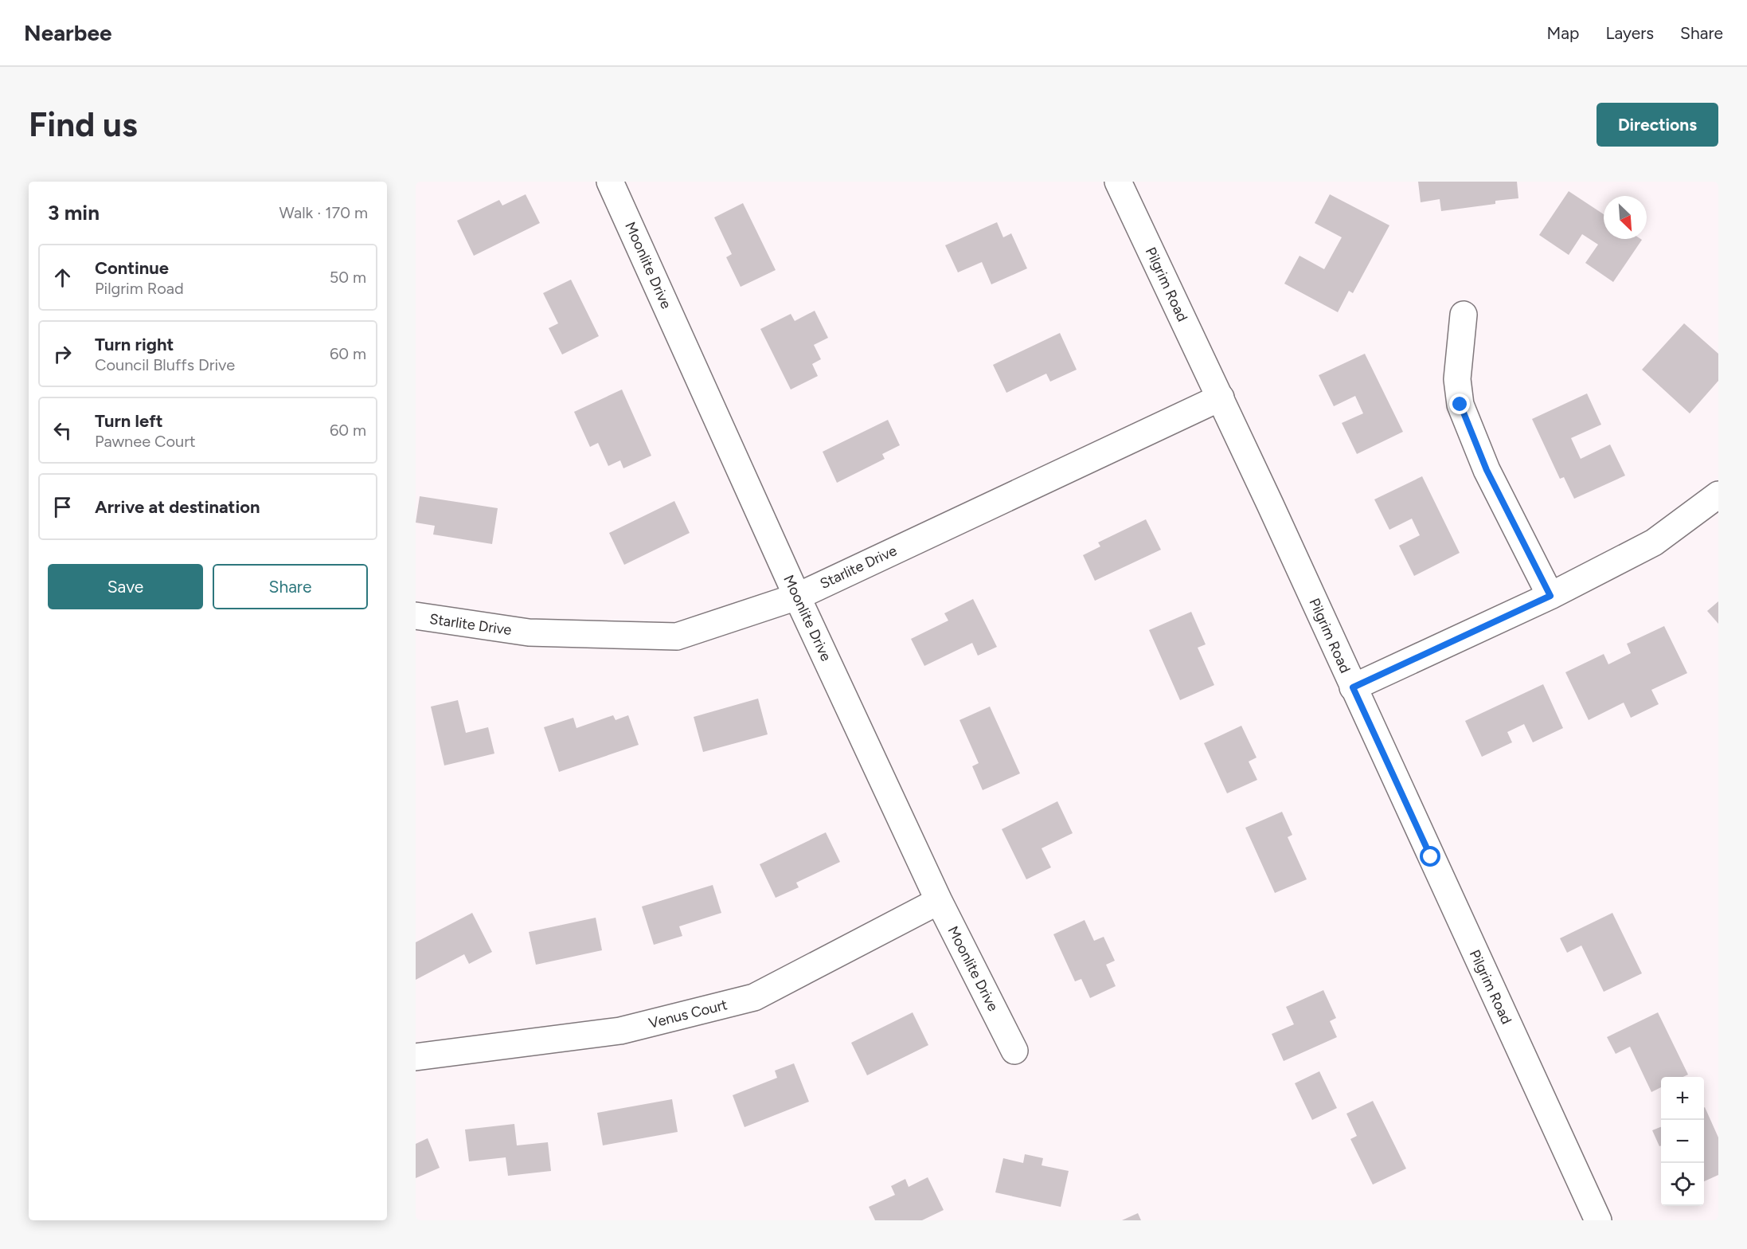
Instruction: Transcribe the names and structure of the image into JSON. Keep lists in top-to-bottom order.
{
  "streets": {
    "street": [
      "Moonlite Drive",
      "Pilgrim Road",
      "Starlite Drive",
      "Venus Court"
    ]
  },
  "crossings": [
    ["Moonlite Drive", "Starlite Drive"],
    ["Moonlite Drive", "Venus Court"],
    ["Pilgrim Road", "Starlite Drive"]
  ],
  "north": "bottom right",
  "page": {
    "header": "Nearbee",
    "nav": ["Map", "Layers", "Share"],
    "buttons": [
      "Directions",
      ["Save", "Share"]
    ],
    "title": "Find us",
    "heading": ["3 min", "Walk · 170 m"],
    "list": [
      ["Continue", "Pilgrim Road", "50 m"],
      ["Turn right", "Council Bluffs Drive", "60 m"],
      ["Turn left", "Pawnee Court", "60 m"],
      "Arrive at destination"
    ],
    "map_buttons": ["+", "−"]
  }
}
